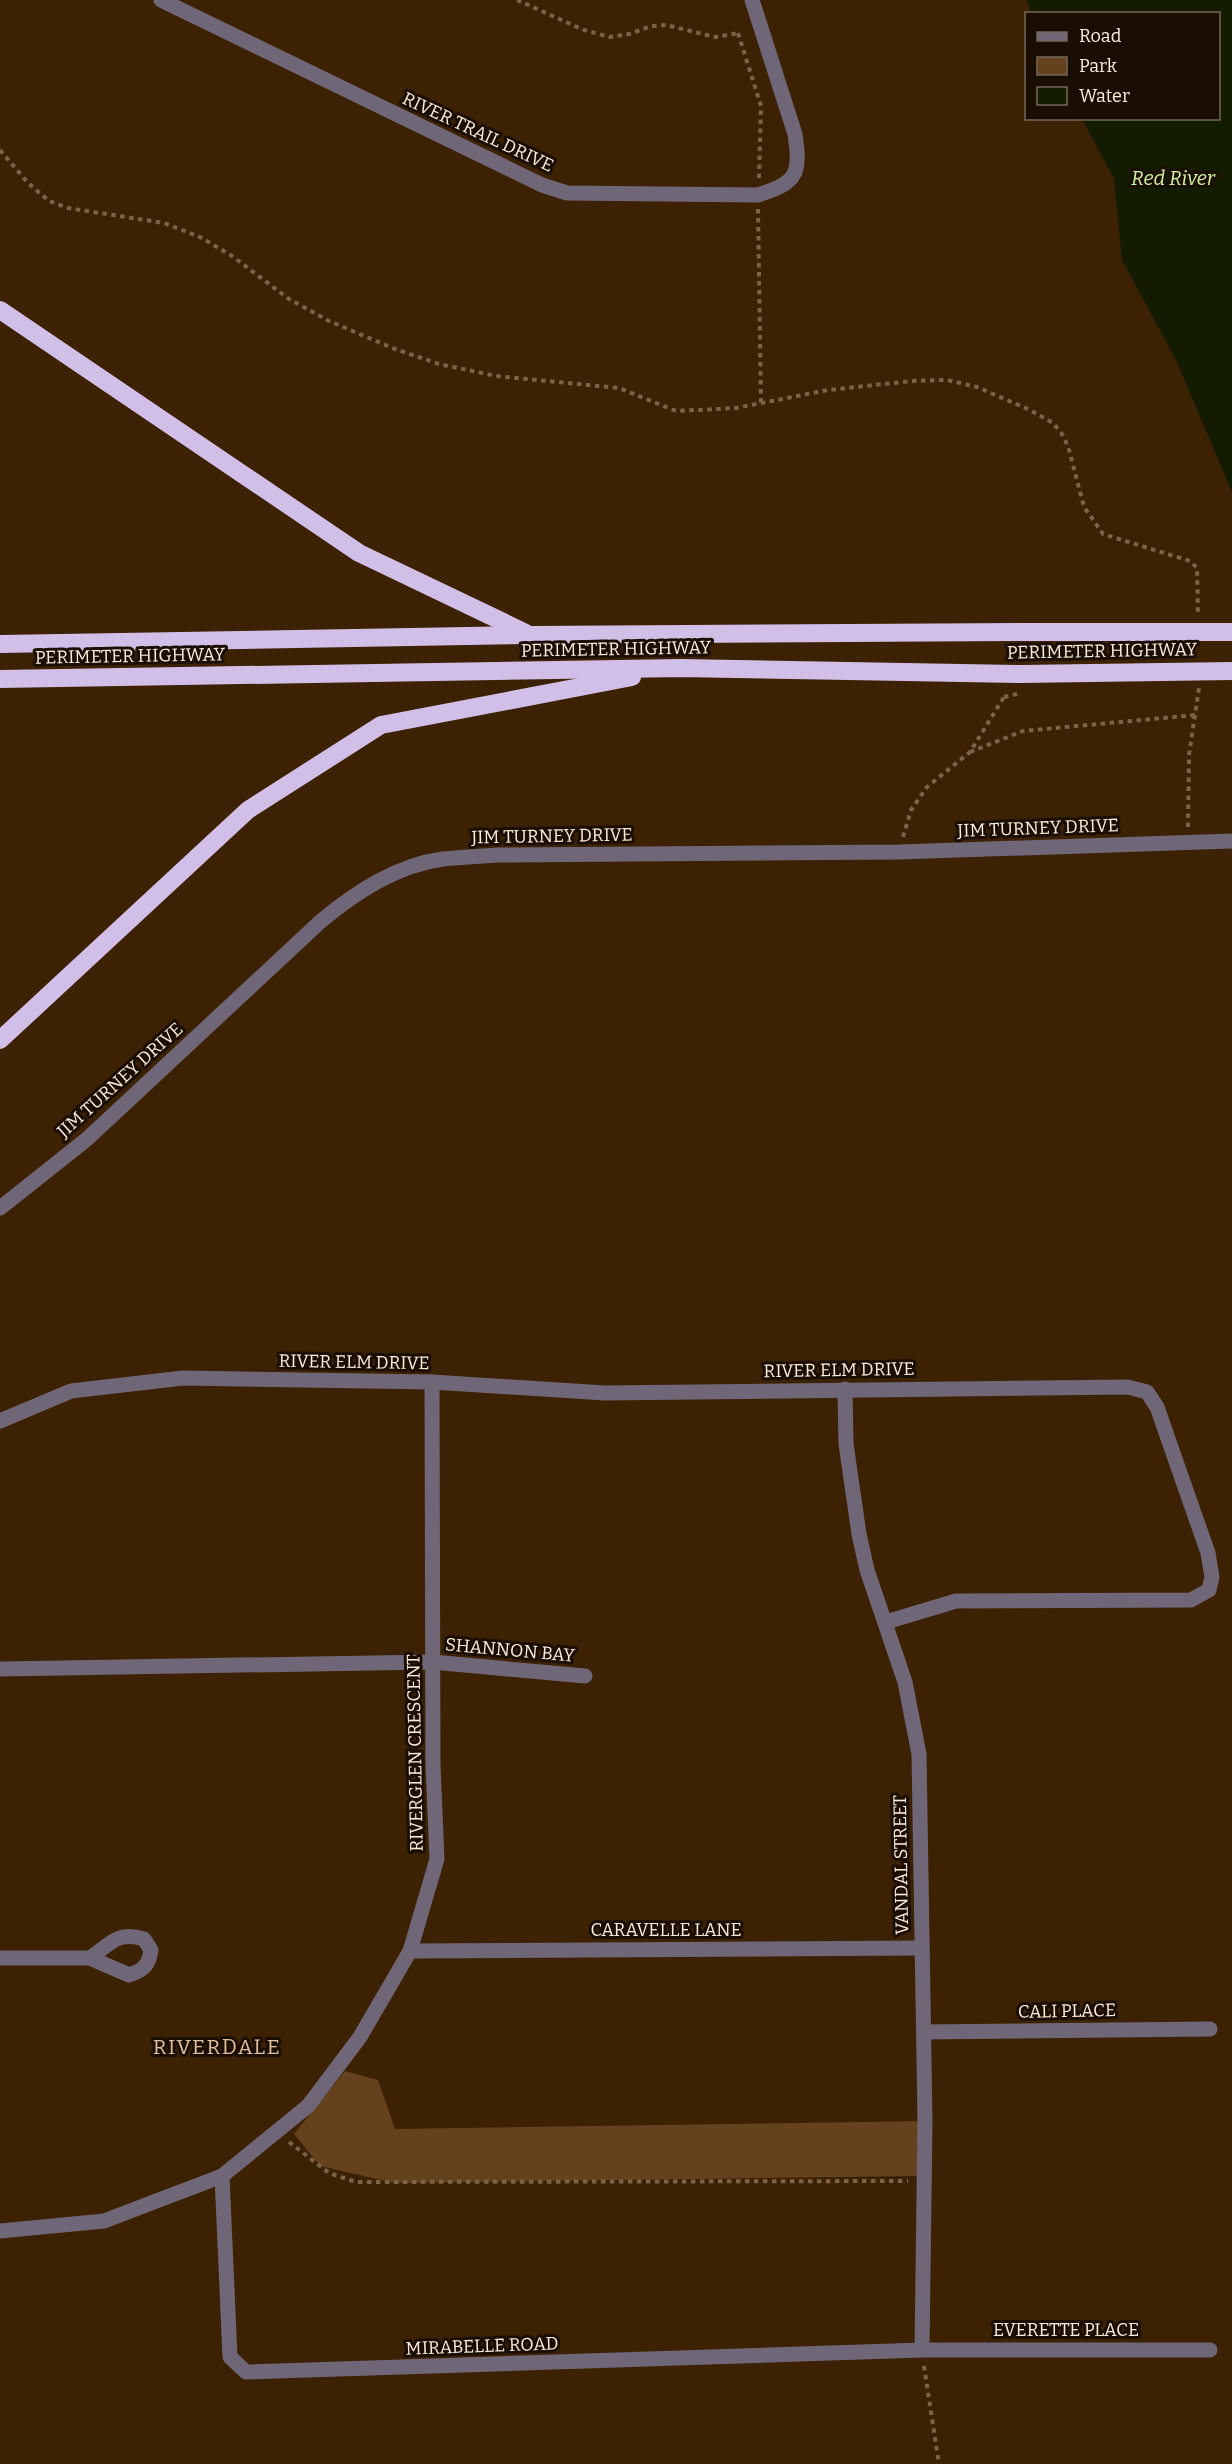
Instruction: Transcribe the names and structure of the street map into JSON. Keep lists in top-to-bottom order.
{
  "streets": {
    "highway": ["PERIMETER HIGHWAY"],
    "street": [
      "RIVER TRAIL DRIVE",
      "JIM TURNEY DRIVE",
      "RIVER ELM DRIVE",
      "SHANNON BAY",
      "RIVERGLEN CRESCENT",
      "VANDAL STREET",
      "CARAVELLE LANE",
      "CALI PLACE",
      "EVERETTE PLACE",
      "MIRABELLE ROAD"
    ]
  },
  "crossings": [
    ["RIVER ELM DRIVE", "RIVERGLEN CRESCENT"],
    ["RIVER ELM DRIVE", "VANDAL STREET"],
    ["SHANNON BAY", "RIVERGLEN CRESCENT"],
    ["RIVERGLEN CRESCENT", "CARAVELLE LANE"],
    ["RIVERGLEN CRESCENT", "MIRABELLE ROAD"],
    ["VANDAL STREET", "CARAVELLE LANE"],
    ["VANDAL STREET", "CALI PLACE"],
    ["VANDAL STREET", "EVERETTE PLACE"],
    ["VANDAL STREET", "MIRABELLE ROAD"],
    ["EVERETTE PLACE", "MIRABELLE ROAD"]
  ],
  "districts": ["RIVERDALE"],
  "water": ["Red River"],
  "legend": ["Road", "Park", "Water"]
}
